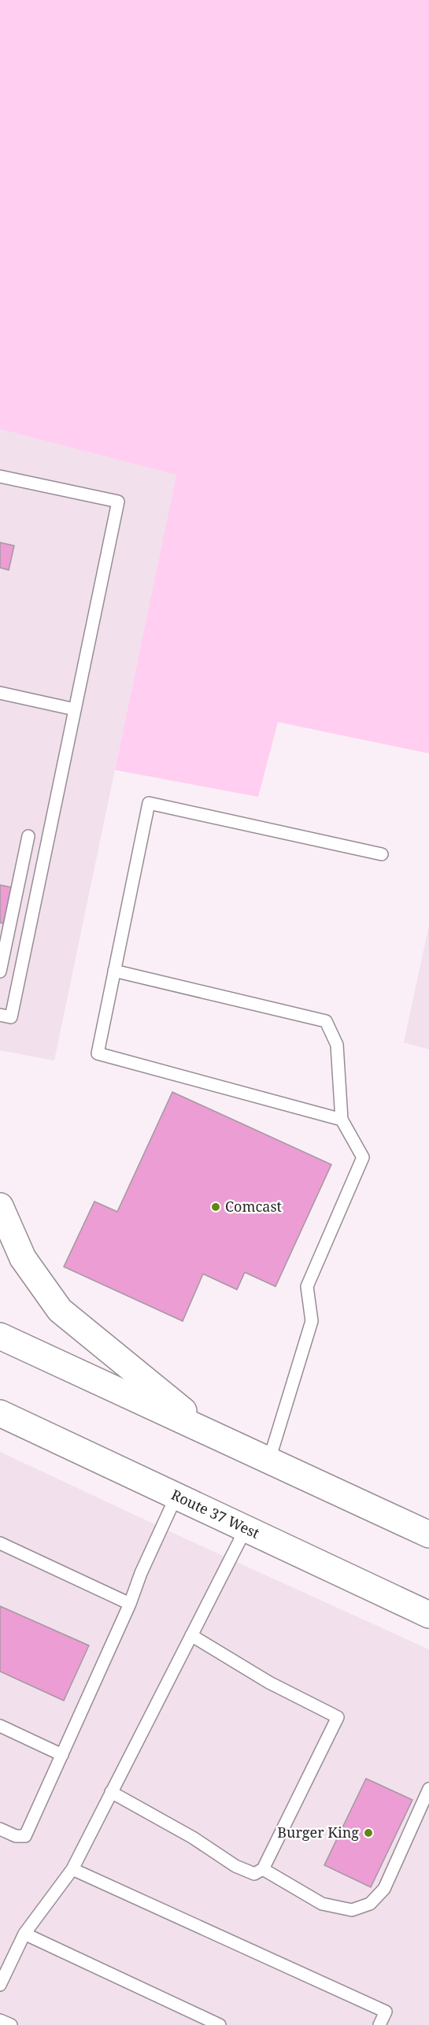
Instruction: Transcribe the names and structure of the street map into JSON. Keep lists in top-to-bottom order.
{
  "streets": {
    "highway": ["Route 37 West"]
  },
  "places": ["Comcast", "Burger King"]
}
